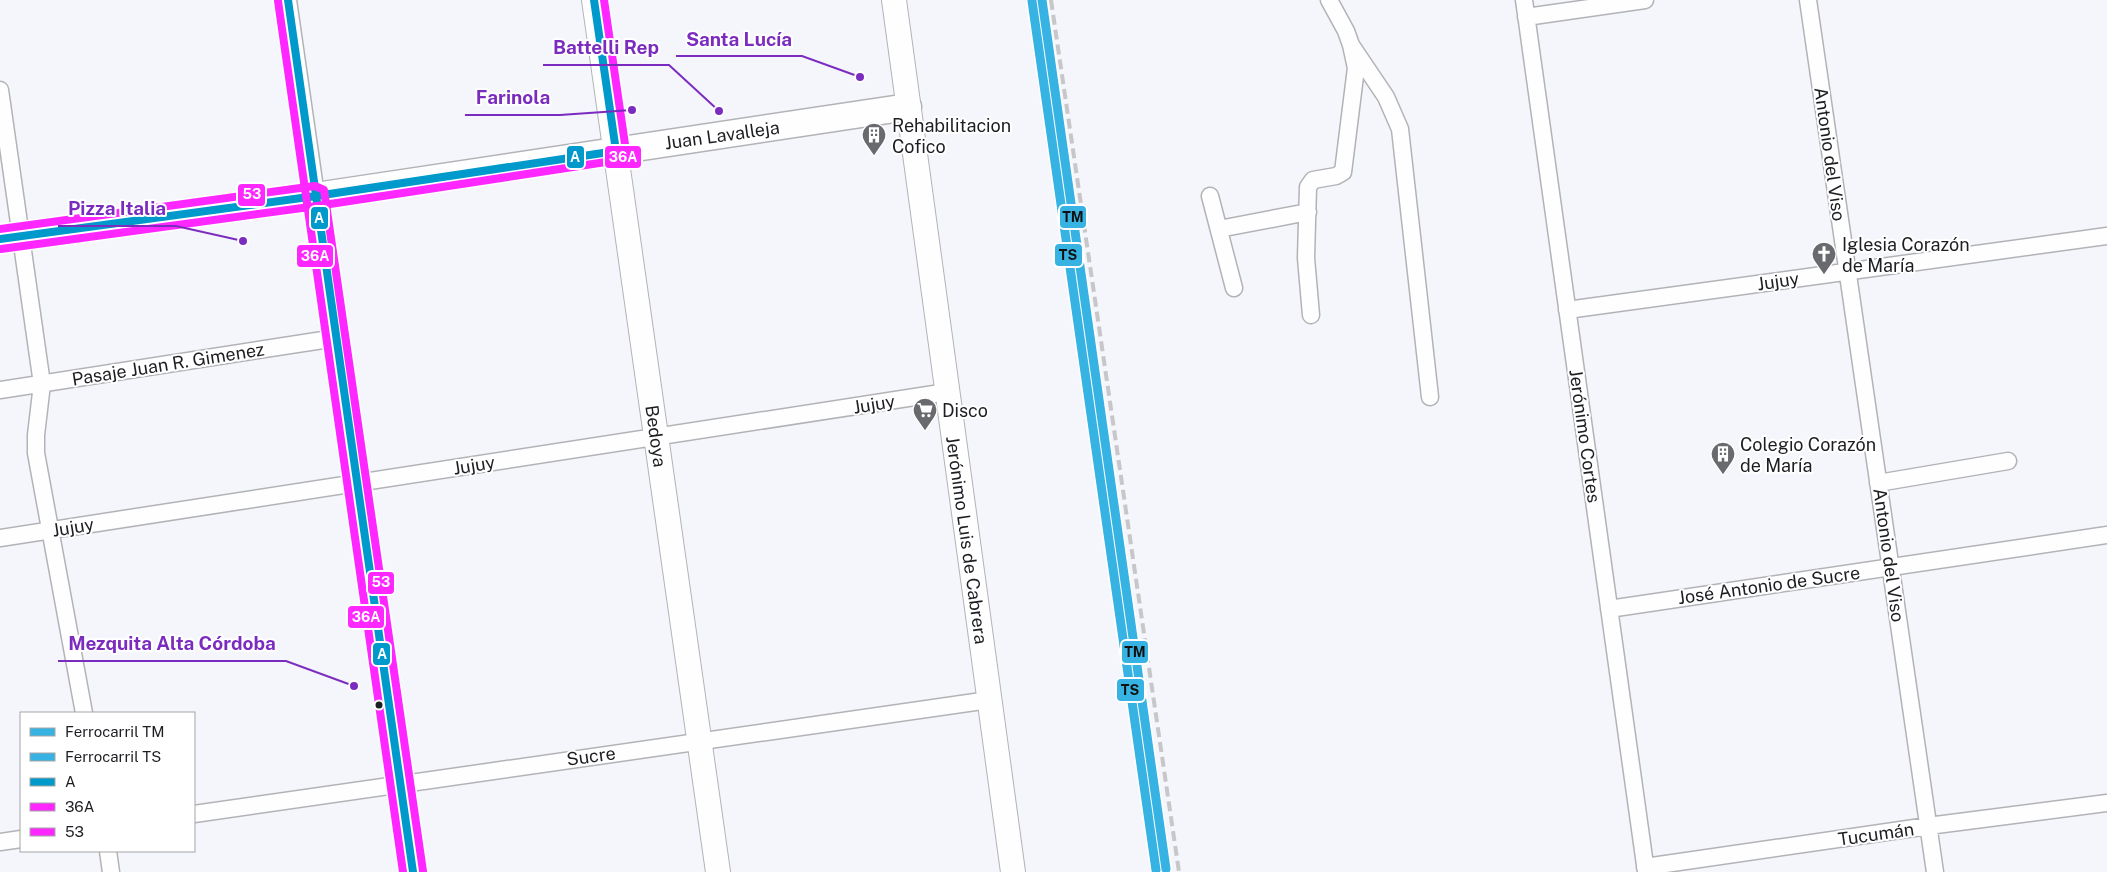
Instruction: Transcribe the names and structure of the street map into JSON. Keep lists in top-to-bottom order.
{
  "streets": {
    "main road": ["Juan Lavalleja", "Bedoya", "Jerónimo Luis de Cabrera"],
    "street": [
      "Antonio del Viso",
      "Jujuy",
      "Pasaje Juan R. Gimenez",
      "Jerónimo Cortes",
      "José Antonio de Sucre",
      "Sucre",
      "Tucumán"
    ]
  },
  "crossings": [
    ["Juan Lavalleja", "Bedoya"],
    ["Juan Lavalleja", "Jerónimo Luis de Cabrera"],
    ["Antonio del Viso", "Jujuy"],
    ["Antonio del Viso", "José Antonio de Sucre"],
    ["Antonio del Viso", "Tucumán"],
    ["Jujuy", "Bedoya"],
    ["Jujuy", "Jerónimo Cortes"],
    ["Jujuy", "Jerónimo Luis de Cabrera"],
    ["Bedoya", "Sucre"],
    ["Jerónimo Cortes", "José Antonio de Sucre"],
    ["Jerónimo Cortes", "Tucumán"],
    ["Jerónimo Luis de Cabrera", "Sucre"]
  ],
  "places": {
    "other": [
      "Santa Lucía",
      "Farinola",
      "Battelli Rep",
      "Pizza Italia",
      "Mezquita Alta Córdoba"
    ],
    "building": ["Rehabilitacion Cofico", "Colegio Corazón de María"],
    "church": ["Iglesia Corazón de María"],
    "supermarket": ["Disco"]
  },
  "lines": [
    "rail line TM",
    "transit line A",
    "transit line 36A",
    "rail line TS",
    "transit line 53"
  ],
  "legend": [
    "Ferrocarril TM",
    "Ferrocarril TS",
    "A",
    "36A",
    "53"
  ]
}
